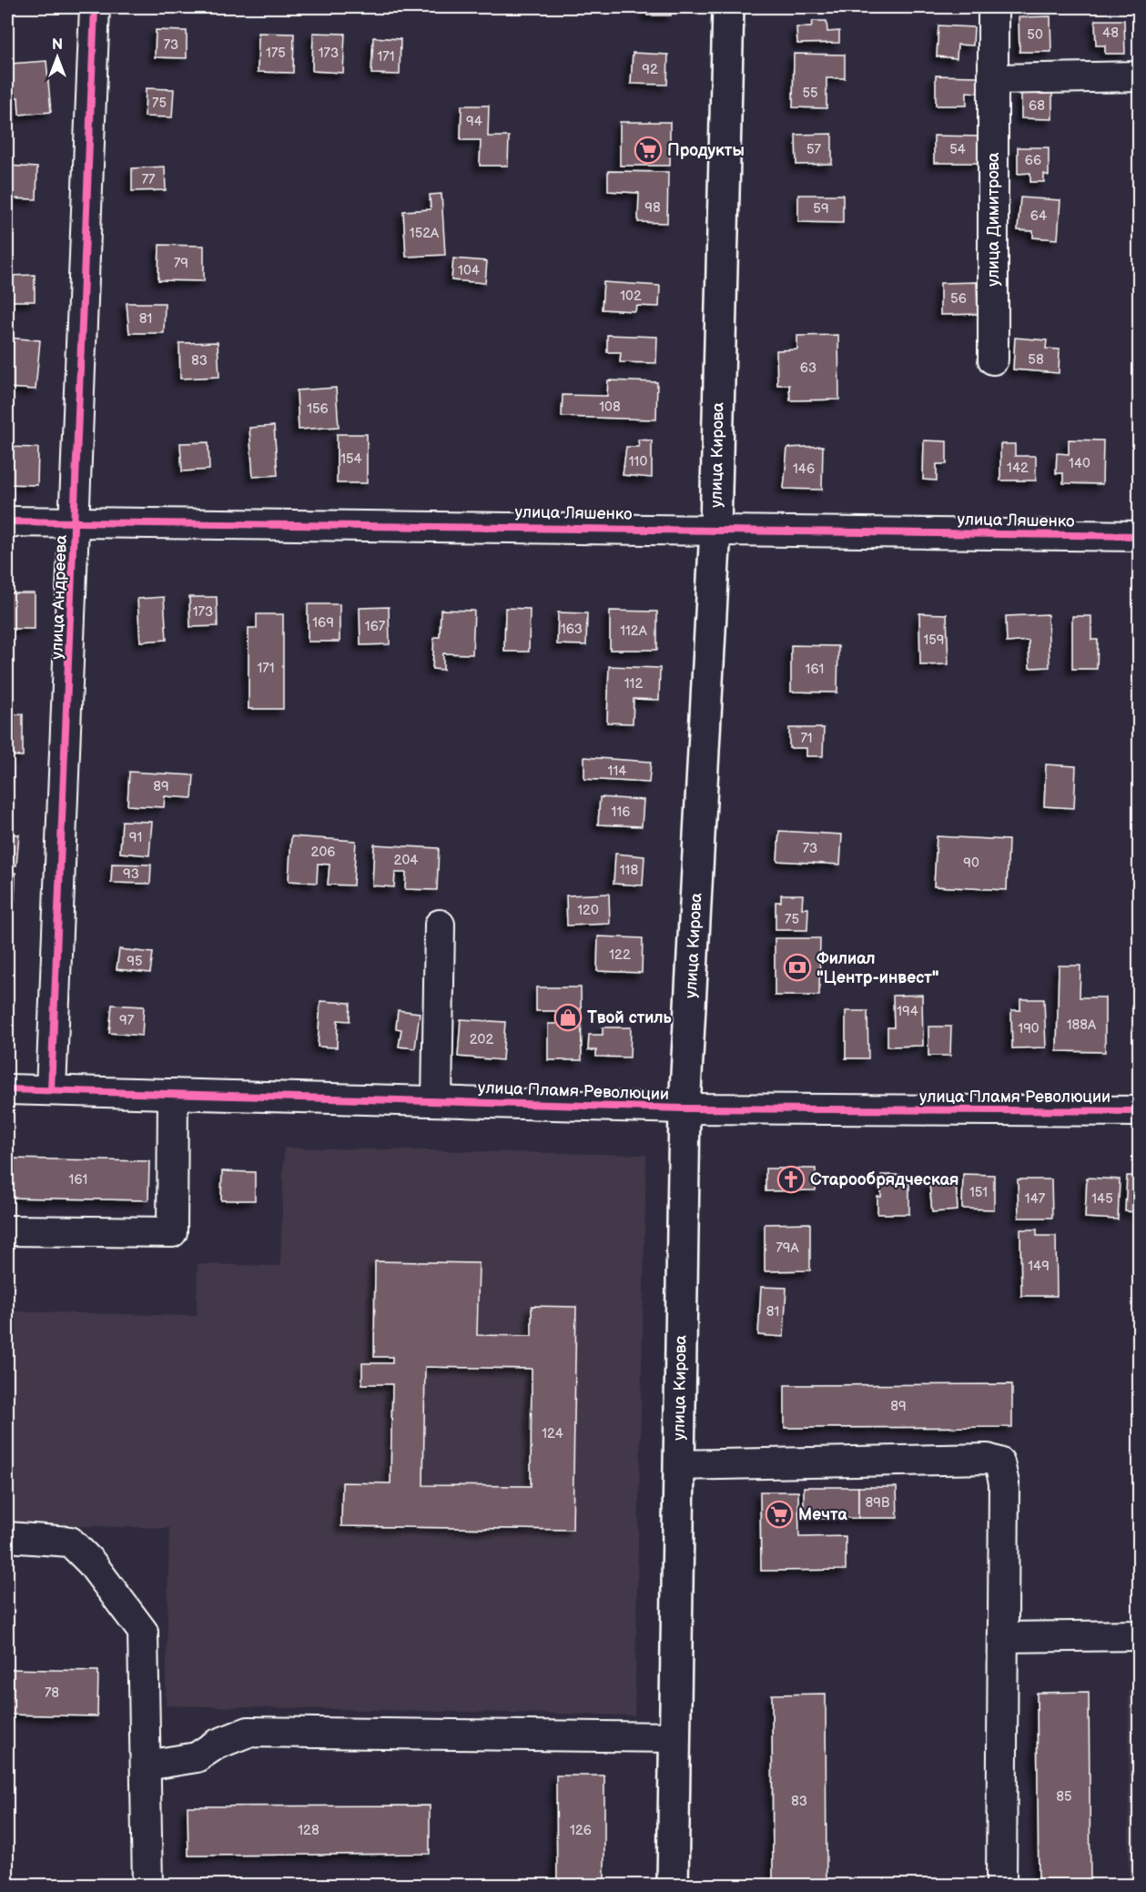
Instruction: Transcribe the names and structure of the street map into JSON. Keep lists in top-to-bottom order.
{
  "streets": {
    "main road": ["улица Кирова"],
    "street": [
      "улица Димитрова",
      "улица Ляшенко",
      "улица Андреева",
      "улица Пламя Революции"
    ]
  },
  "crossings": [
    ["улица Кирова", "улица Ляшенко"],
    ["улица Кирова", "улица Пламя Революции"],
    ["улица Ляшенко", "улица Андреева"],
    ["улица Андреева", "улица Пламя Революции"]
  ],
  "places": {
    "supermarket": ["Продукты", "Мечта"],
    "bank": ["Филиал \"Центр-инвест\""],
    "shop": ["Твой стиль"],
    "church": ["Старообрядческая"]
  },
  "house_numbers": [
    "48",
    "50",
    "73",
    "175",
    "173",
    "171",
    "92",
    "55",
    "75",
    "68",
    "94",
    "57",
    "54",
    "66",
    "77",
    "98",
    "59",
    "64",
    "152А",
    "79",
    "104",
    "102",
    "56",
    "81",
    "58",
    "83",
    "63",
    "108",
    "156",
    "154",
    "110",
    "140",
    "142",
    "146",
    "173",
    "169",
    "167",
    "163",
    "112А",
    "159",
    "171",
    "161",
    "112",
    "71",
    "114",
    "89",
    "116",
    "91",
    "73",
    "206",
    "204",
    "90",
    "118",
    "93",
    "120",
    "75",
    "122",
    "95",
    "194",
    "97",
    "188А",
    "190",
    "202",
    "161",
    "151",
    "147",
    "145",
    "79А",
    "149",
    "81",
    "89",
    "124",
    "89В",
    "78",
    "85",
    "83",
    "128",
    "126"
  ],
  "north": "top"
}
